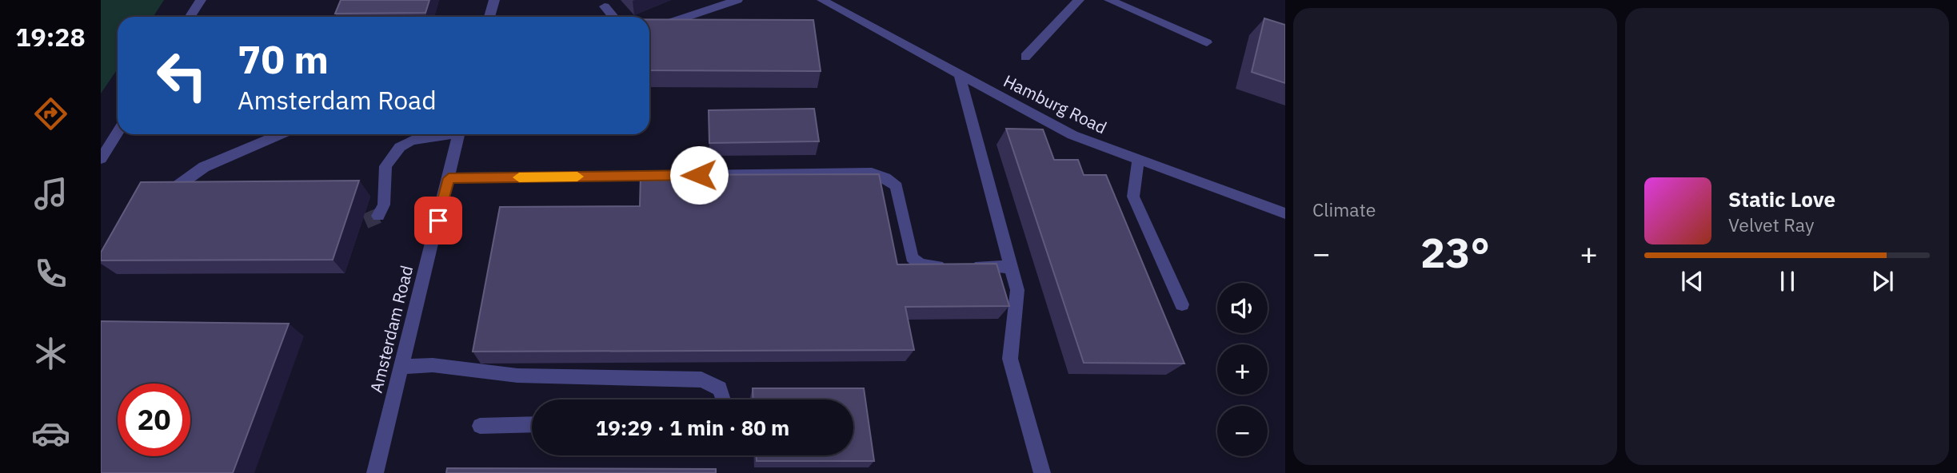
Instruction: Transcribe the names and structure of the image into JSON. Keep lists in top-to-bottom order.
{
  "streets": {
    "street": ["Hamburg Road", "Amsterdam Road"]
  },
  "page": {
    "tabs": "19:28",
    "tile": "Climate",
    "turn": ["70 m", "Amsterdam Road"],
    "song": ["Static Love", "Velvet Ray"],
    "heat": ["−", "23°", "+"],
    "map_buttons": ["+", "−"],
    "limit": "20",
    "trip": "19:29 · 1 min · 80 m"
  }
}
